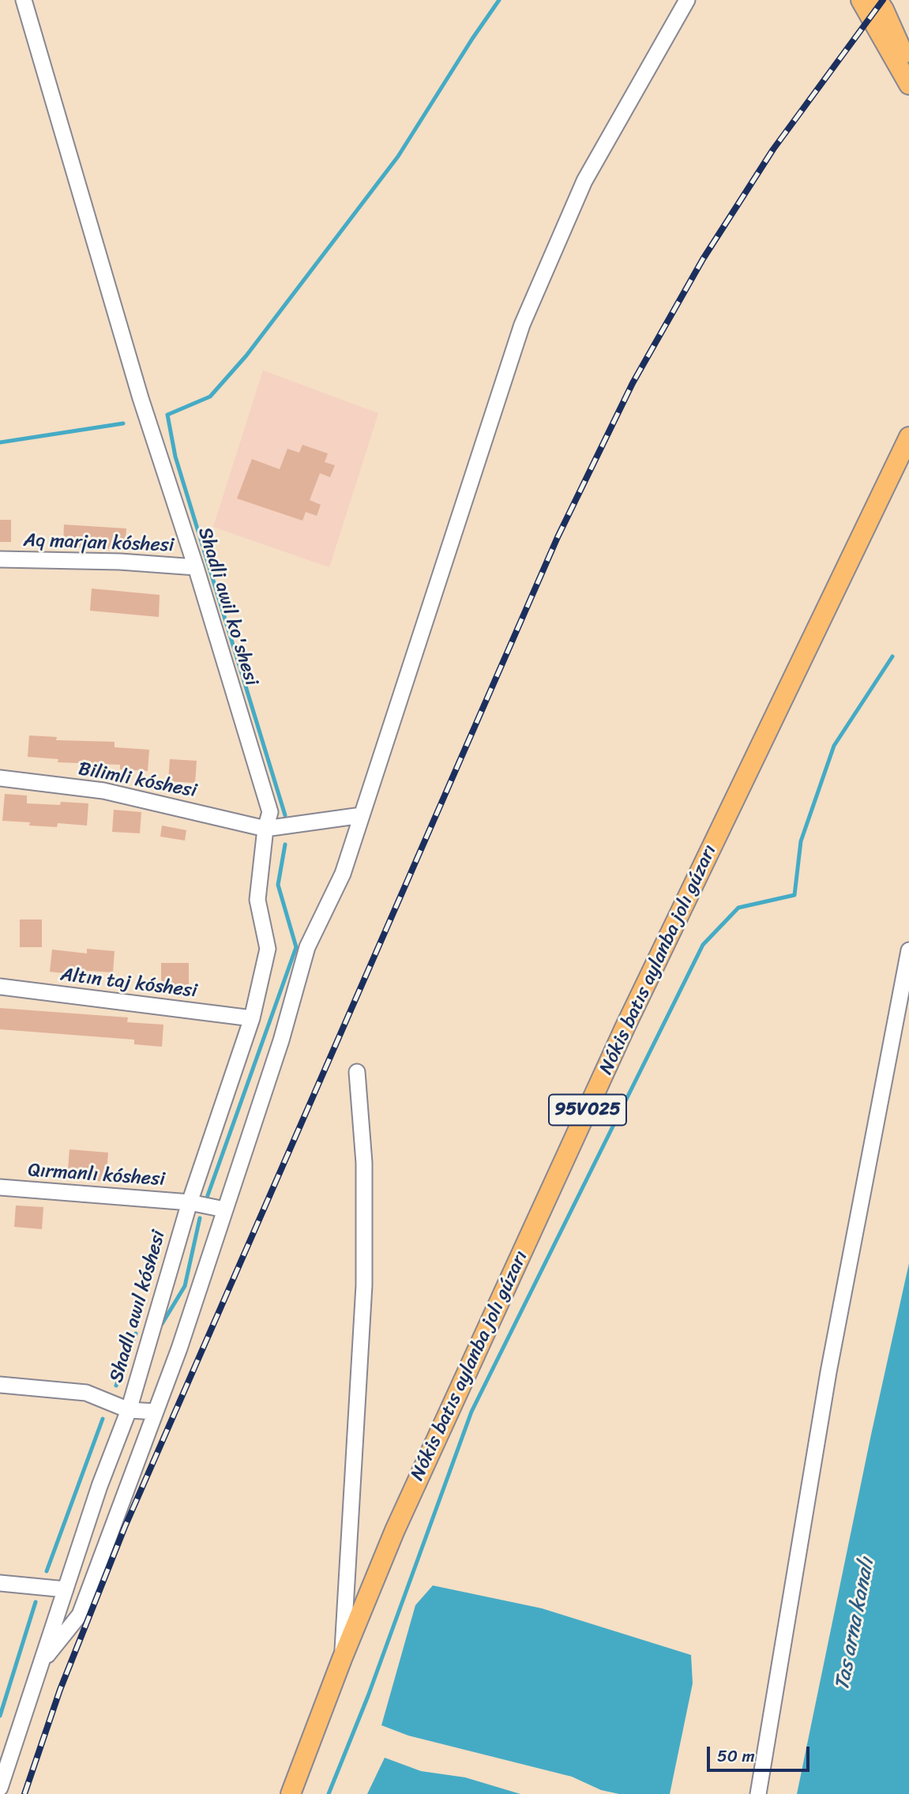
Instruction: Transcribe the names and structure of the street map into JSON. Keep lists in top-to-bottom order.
{
  "streets": {
    "main road": ["Nókis batıs aylanba jolı gúzarı", "95V025"],
    "street": [
      "Aq marjan kóshesi",
      "Shadli awil ko'shesi",
      "Bilimli kóshesi",
      "Altın taj kóshesi",
      "Qırmanlı kóshesi",
      "Shadlı awıl kóshesi"
    ]
  },
  "crossings": [
    ["Aq marjan kóshesi", "Shadli awil ko'shesi"],
    ["Shadli awil ko'shesi", "Bilimli kóshesi"],
    ["Shadli awil ko'shesi", "Shadlı awıl kóshesi"],
    ["Bilimli kóshesi", "Shadlı awıl kóshesi"],
    ["Altın taj kóshesi", "Shadlı awıl kóshesi"],
    ["Qırmanlı kóshesi", "Shadlı awıl kóshesi"]
  ],
  "water": ["Tas arna kanalı"],
  "scale_bar": "50 m"
}
